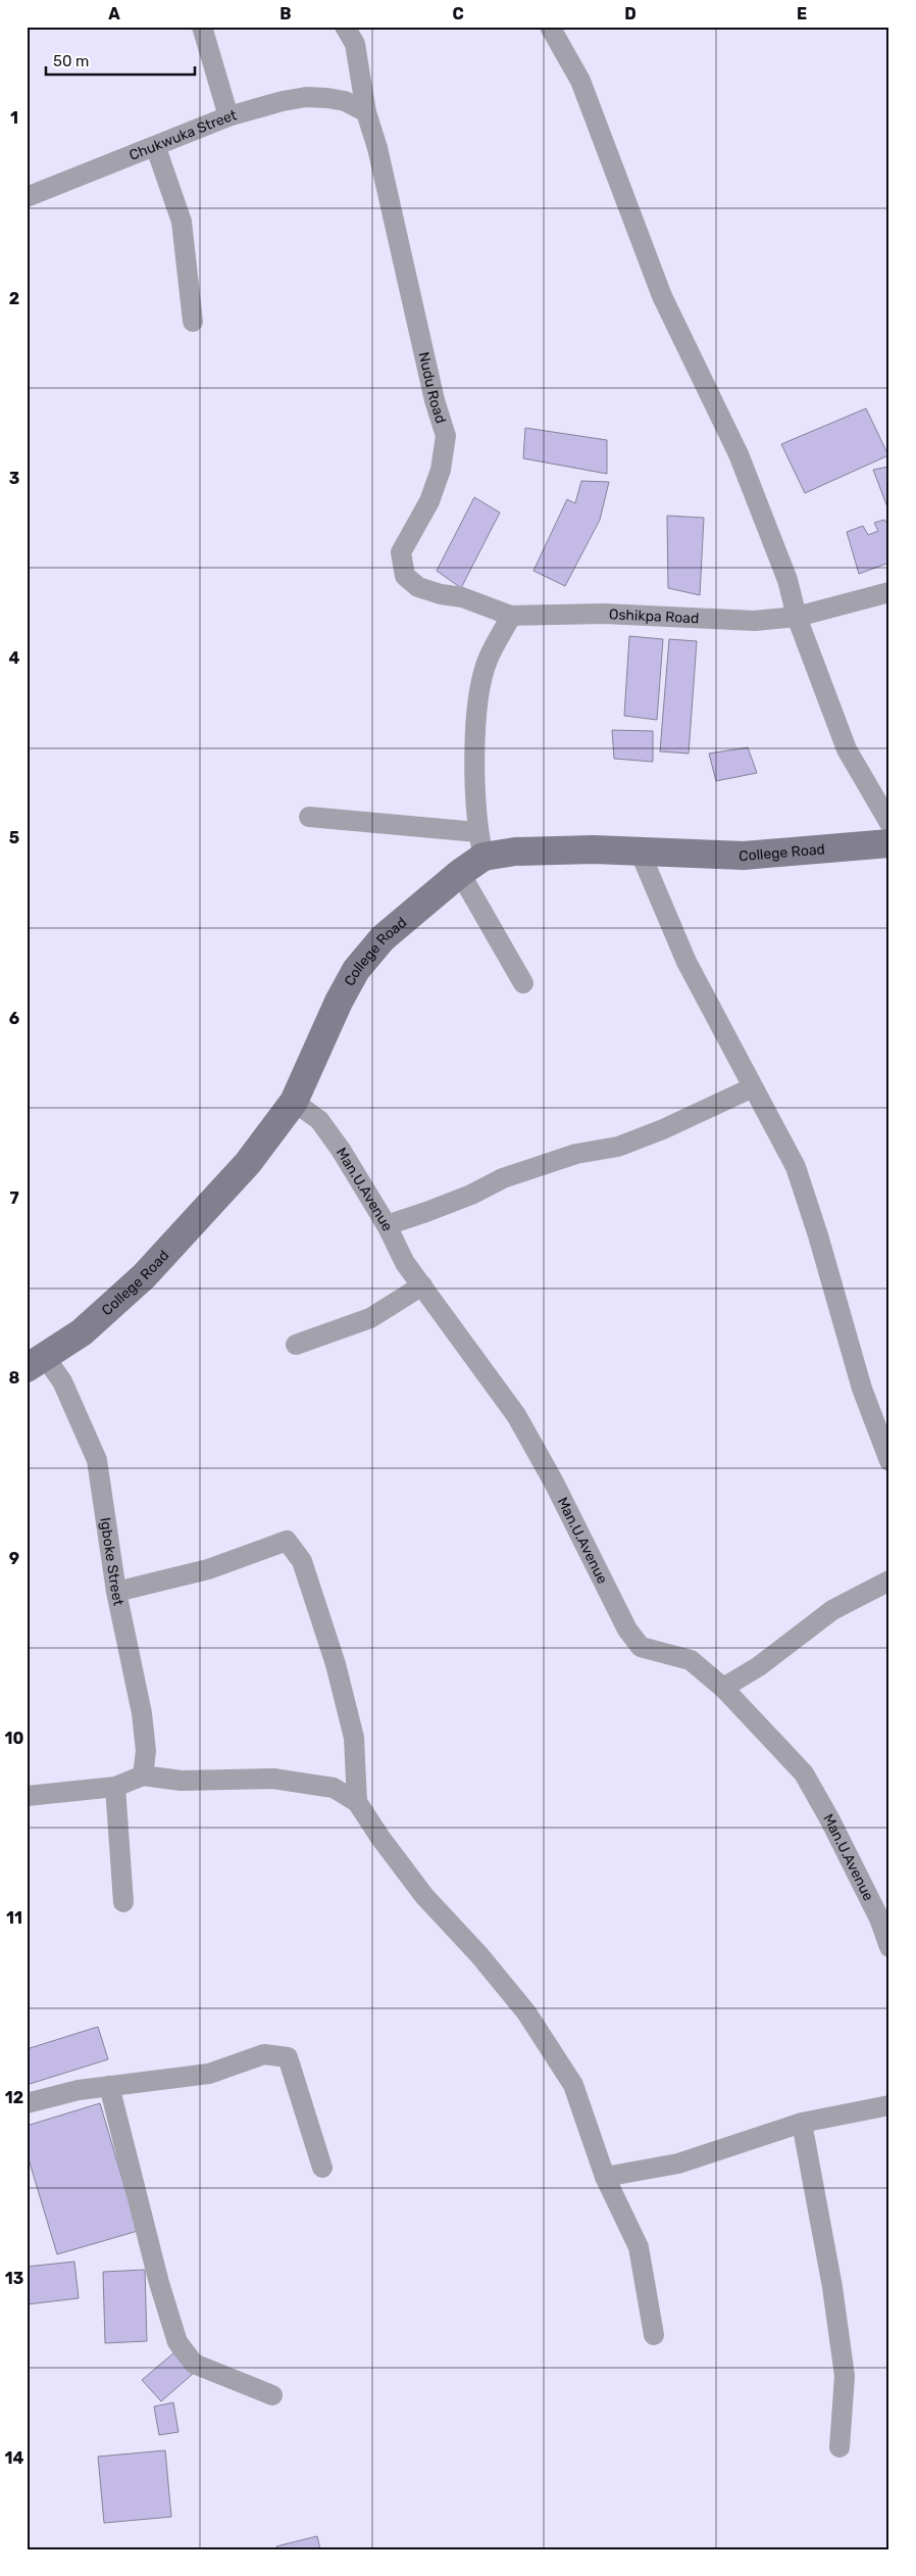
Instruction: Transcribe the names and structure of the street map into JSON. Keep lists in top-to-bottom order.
{
  "streets": {
    "main road": ["College Road"],
    "street": [
      "Chukwuka Street",
      "Nudu Road",
      "Oshikpa Road",
      "Man.U.Avenue",
      "Igboke Street"
    ]
  },
  "crossings": [
    ["Chukwuka Street", "Nudu Road"],
    ["Nudu Road", "Oshikpa Road"],
    ["College Road", "Man.U.Avenue"],
    ["College Road", "Igboke Street"]
  ],
  "scale_bar": "50 m",
  "grid": {
    "columns": [
      "A",
      "B",
      "C",
      "D",
      "E"
    ],
    "rows": [
      "1",
      "2",
      "3",
      "4",
      "5",
      "6",
      "7",
      "8",
      "9",
      "10",
      "11",
      "12",
      "13",
      "14"
    ]
  }
}
